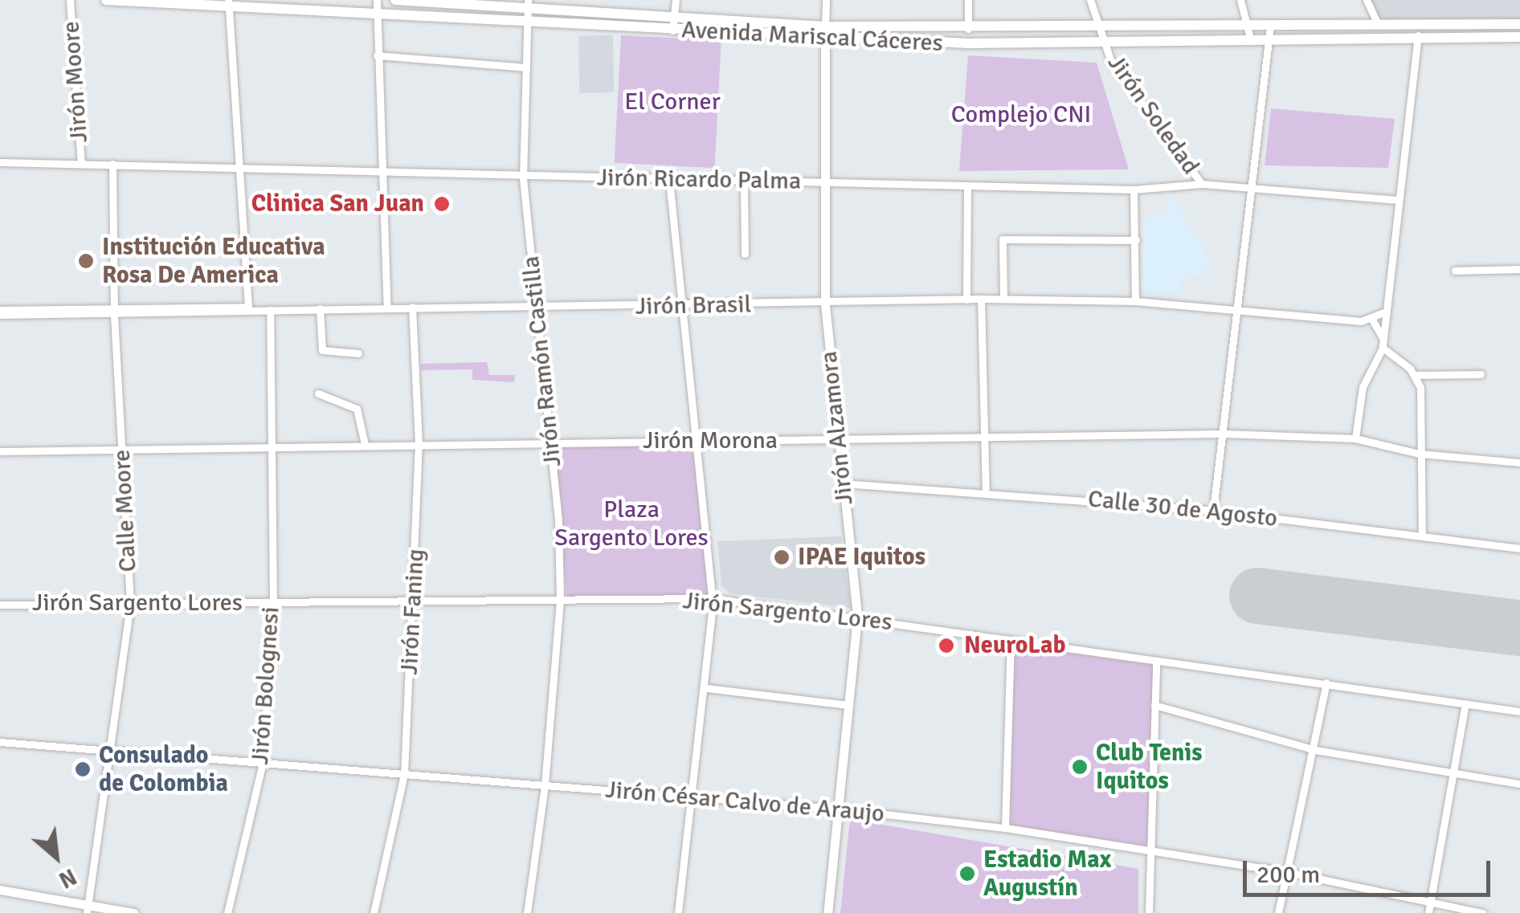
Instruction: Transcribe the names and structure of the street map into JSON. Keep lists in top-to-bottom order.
{
  "streets": {
    "main road": ["Avenida Mariscal Cáceres"],
    "street": [
      "Jirón Moore",
      "Jirón Soledad",
      "Jirón Ricardo Palma",
      "Jirón Brasil",
      "Jirón Ramón Castilla",
      "Jirón Alzamora",
      "Jirón Morona",
      "Calle 30 de Agosto",
      "Calle Moore",
      "Jirón Sargento Lores",
      "Jirón Faning",
      "Jirón Bolognesi",
      "Jirón César Calvo de Araujo"
    ]
  },
  "crossings": [
    ["Avenida Mariscal Cáceres", "Jirón Soledad"],
    ["Avenida Mariscal Cáceres", "Jirón Ramón Castilla"],
    ["Avenida Mariscal Cáceres", "Jirón Alzamora"],
    ["Jirón Moore", "Jirón Ricardo Palma"],
    ["Jirón Soledad", "Jirón Ricardo Palma"],
    ["Jirón Ricardo Palma", "Jirón Ramón Castilla"],
    ["Jirón Ricardo Palma", "Jirón Alzamora"],
    ["Jirón Ricardo Palma", "Calle Moore"],
    ["Jirón Brasil", "Jirón Ramón Castilla"],
    ["Jirón Brasil", "Jirón Alzamora"],
    ["Jirón Brasil", "Calle Moore"],
    ["Jirón Brasil", "Jirón Faning"],
    ["Jirón Brasil", "Jirón Bolognesi"],
    ["Jirón Ramón Castilla", "Jirón Morona"],
    ["Jirón Ramón Castilla", "Jirón Sargento Lores"],
    ["Jirón Ramón Castilla", "Jirón César Calvo de Araujo"],
    ["Jirón Alzamora", "Jirón Morona"],
    ["Jirón Alzamora", "Calle 30 de Agosto"],
    ["Jirón Alzamora", "Jirón Sargento Lores"],
    ["Jirón Alzamora", "Jirón César Calvo de Araujo"],
    ["Jirón Morona", "Calle Moore"],
    ["Jirón Morona", "Jirón Faning"],
    ["Jirón Morona", "Jirón Bolognesi"],
    ["Calle Moore", "Jirón Sargento Lores"],
    ["Calle Moore", "Jirón César Calvo de Araujo"],
    ["Jirón Sargento Lores", "Jirón Faning"],
    ["Jirón Sargento Lores", "Jirón Bolognesi"],
    ["Jirón Faning", "Jirón César Calvo de Araujo"],
    ["Jirón Bolognesi", "Jirón César Calvo de Araujo"]
  ],
  "parks": ["El Corner", "Complejo CNI", "Plaza Sargento Lores"],
  "places": [
    "Clinica San Juan",
    "Institución Educativa Rosa De America",
    "IPAE Iquitos",
    "NeuroLab",
    "Club Tenis Iquitos",
    "Consulado de Colombia",
    "Estadio Max Augustín"
  ],
  "scale_bar": "200 m",
  "north": "bottom right"
}
